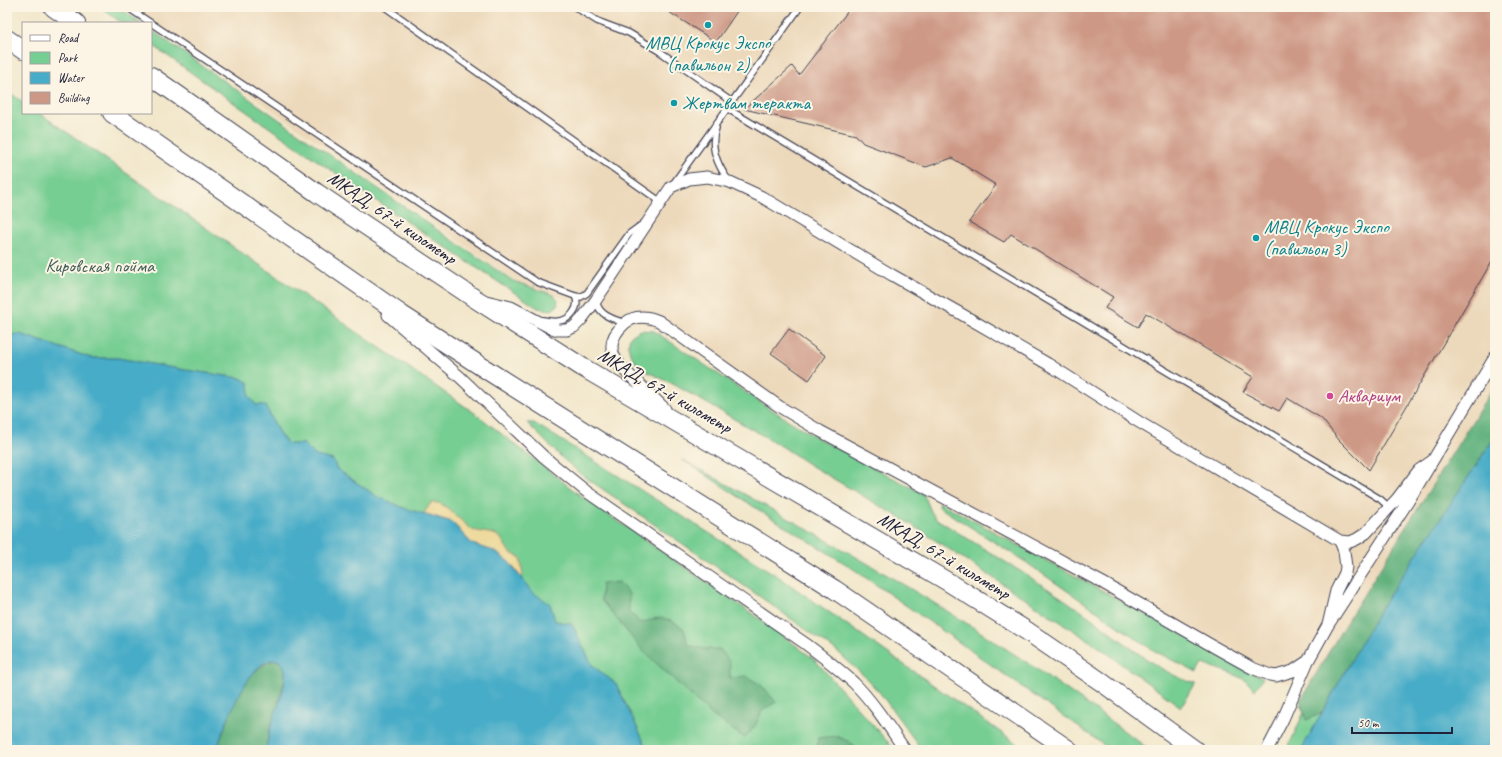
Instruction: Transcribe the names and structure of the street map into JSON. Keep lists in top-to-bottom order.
{
  "streets": {
    "highway": ["МКАД, 67-й километр"]
  },
  "parks": ["Кировская пойма"],
  "places": [
    "МВЦ Крокус Экспо (павильон 2)",
    "Жертвам теракта",
    "МВЦ Крокус Экспо (павильон 3)",
    "Аквариум"
  ],
  "legend": [
    "Road",
    "Park",
    "Water",
    "Building"
  ],
  "scale_bar": "50 m"
}
